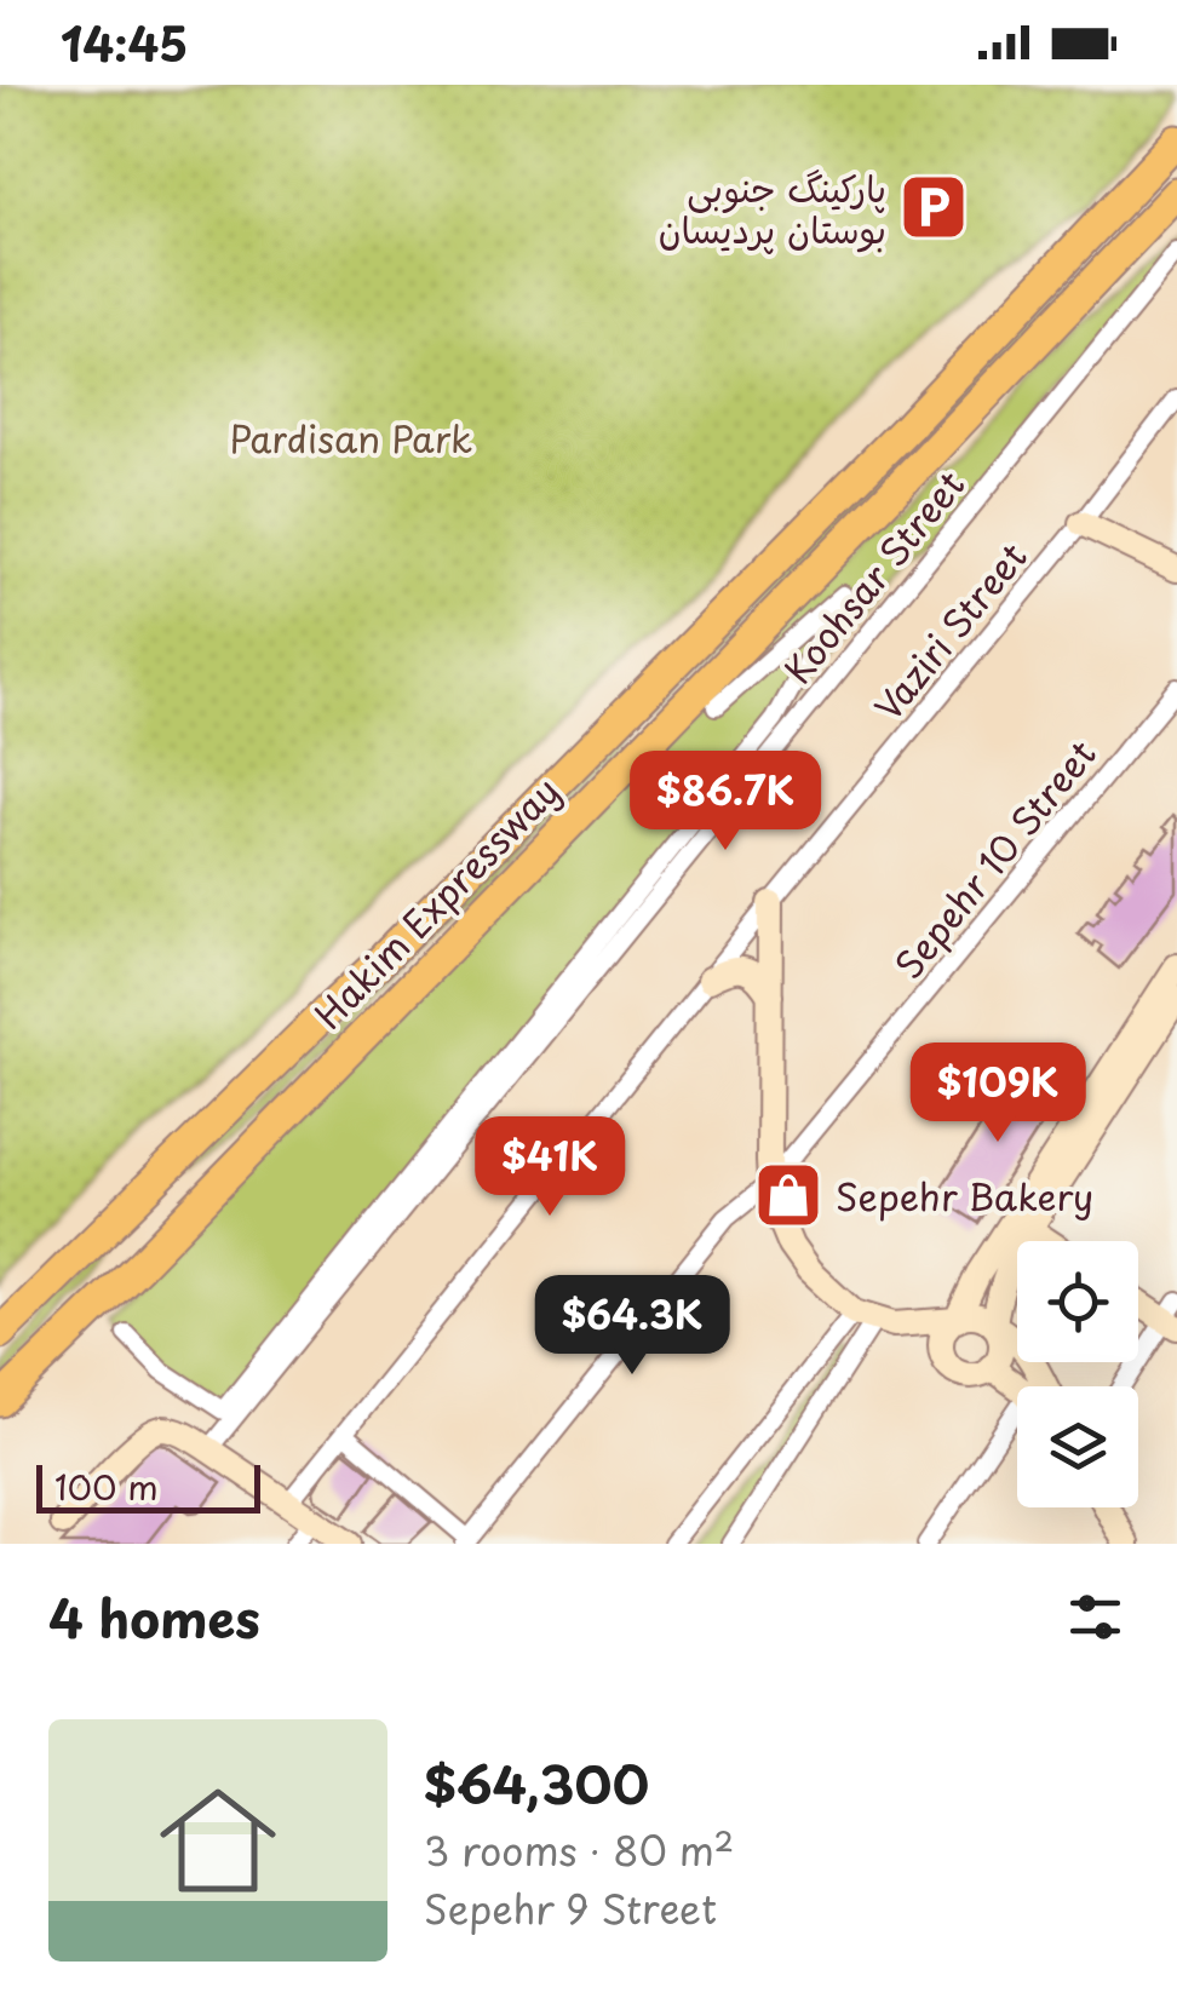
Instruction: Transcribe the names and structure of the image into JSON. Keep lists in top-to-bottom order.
{
  "streets": {
    "highway": ["Hakim Expressway"],
    "street": ["Koohsar Street", "Vaziri Street", "Sepehr 10 Street"]
  },
  "parks": ["Pardisan Park"],
  "places": {
    "parking": ["پارکینگ جنوبی بوستان پردیسان"],
    "shop": ["Sepehr Bakery"]
  },
  "scale_bar": "100 m",
  "page": {
    "status": "14:45",
    "price": [
      "$86.7K",
      "$109K",
      "$41K",
      "$64.3K"
    ],
    "scale": "100 m",
    "heading": "4 homes",
    "list": [
      {
        "name": "$64,300",
        "note": "3 rooms · 80 m² · Sepehr 9 Street"
      }
    ]
  }
}
